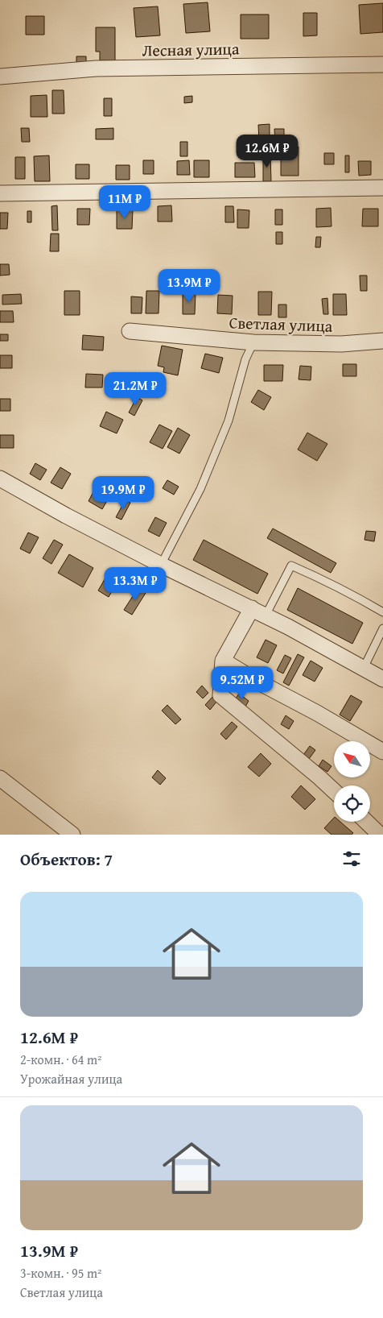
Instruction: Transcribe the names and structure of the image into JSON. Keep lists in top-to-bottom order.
{
  "streets": {
    "street": ["Лесная улица", "Светлая улица"]
  },
  "north": "top left",
  "page": {
    "price": [
      "12.6M ₽",
      "11M ₽",
      "13.9M ₽",
      "21.2M ₽",
      "19.9M ₽",
      "13.3M ₽",
      "9.52M ₽"
    ],
    "heading": "Объектов: 7",
    "list": [
      {
        "name": "12.6M ₽",
        "note": "2-комн. · 64 m² · Урожайная улица"
      },
      {
        "name": "13.9M ₽",
        "note": "3-комн. · 95 m² · Светлая улица"
      }
    ]
  }
}
